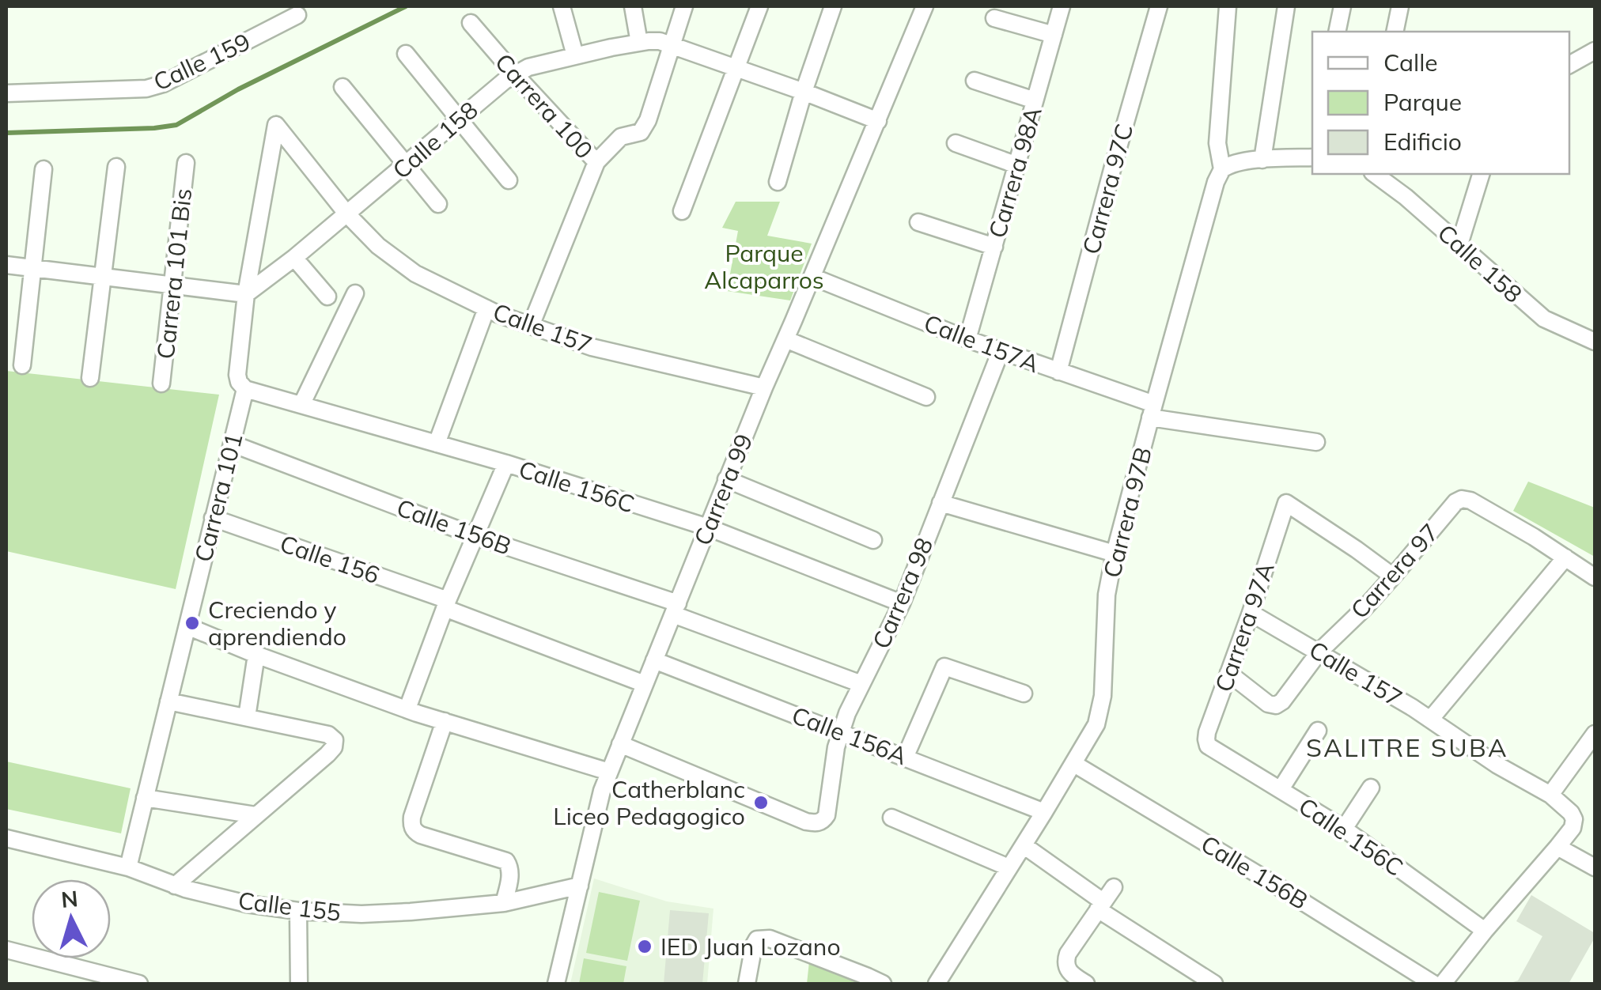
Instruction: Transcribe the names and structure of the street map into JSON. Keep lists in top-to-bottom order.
{
  "streets": {
    "street": [
      "Calle 159",
      "Carrera 100",
      "Calle 158",
      "Carrera 98A",
      "Carrera 97C",
      "Carrera 101 Bis",
      "Calle 157",
      "Calle 157A",
      "Calle 156C",
      "Carrera 99",
      "Carrera 101",
      "Carrera 97B",
      "Calle 156B",
      "Calle 156",
      "Carrera 97",
      "Carrera 98",
      "Carrera 97A",
      "Calle 156A",
      "Calle 155"
    ]
  },
  "crossings": [
    ["Carrera 100", "Calle 158"],
    ["Carrera 100", "Calle 157"],
    ["Calle 158", "Calle 157"],
    ["Calle 158", "Carrera 99"],
    ["Calle 158", "Carrera 101"],
    ["Carrera 98A", "Calle 157A"],
    ["Carrera 97C", "Calle 157A"],
    ["Calle 157", "Carrera 99"],
    ["Calle 157", "Carrera 101"],
    ["Calle 157", "Carrera 97"],
    ["Calle 157", "Carrera 97A"],
    ["Calle 157A", "Carrera 99"],
    ["Calle 157A", "Carrera 97B"],
    ["Calle 157A", "Carrera 98"],
    ["Calle 156C", "Carrera 99"],
    ["Calle 156C", "Carrera 101"],
    ["Calle 156C", "Carrera 98"],
    ["Calle 156C", "Carrera 97A"],
    ["Carrera 99", "Calle 156B"],
    ["Carrera 99", "Calle 156"],
    ["Carrera 99", "Carrera 98"],
    ["Carrera 99", "Calle 156A"],
    ["Carrera 99", "Calle 155"],
    ["Carrera 101", "Calle 156B"],
    ["Carrera 101", "Calle 156"],
    ["Carrera 101", "Calle 155"],
    ["Carrera 97B", "Calle 156B"],
    ["Carrera 97B", "Calle 156A"],
    ["Calle 156B", "Carrera 98"],
    ["Carrera 97", "Carrera 97A"],
    ["Carrera 98", "Calle 156A"]
  ],
  "districts": ["SALITRE SUBA"],
  "parks": ["Parque Alcaparros"],
  "places": ["Creciendo y aprendiendo", "Catherblanc Liceo Pedagogico", "IED Juan Lozano"],
  "legend": ["Calle", "Parque", "Edificio"],
  "north": "top"
}
